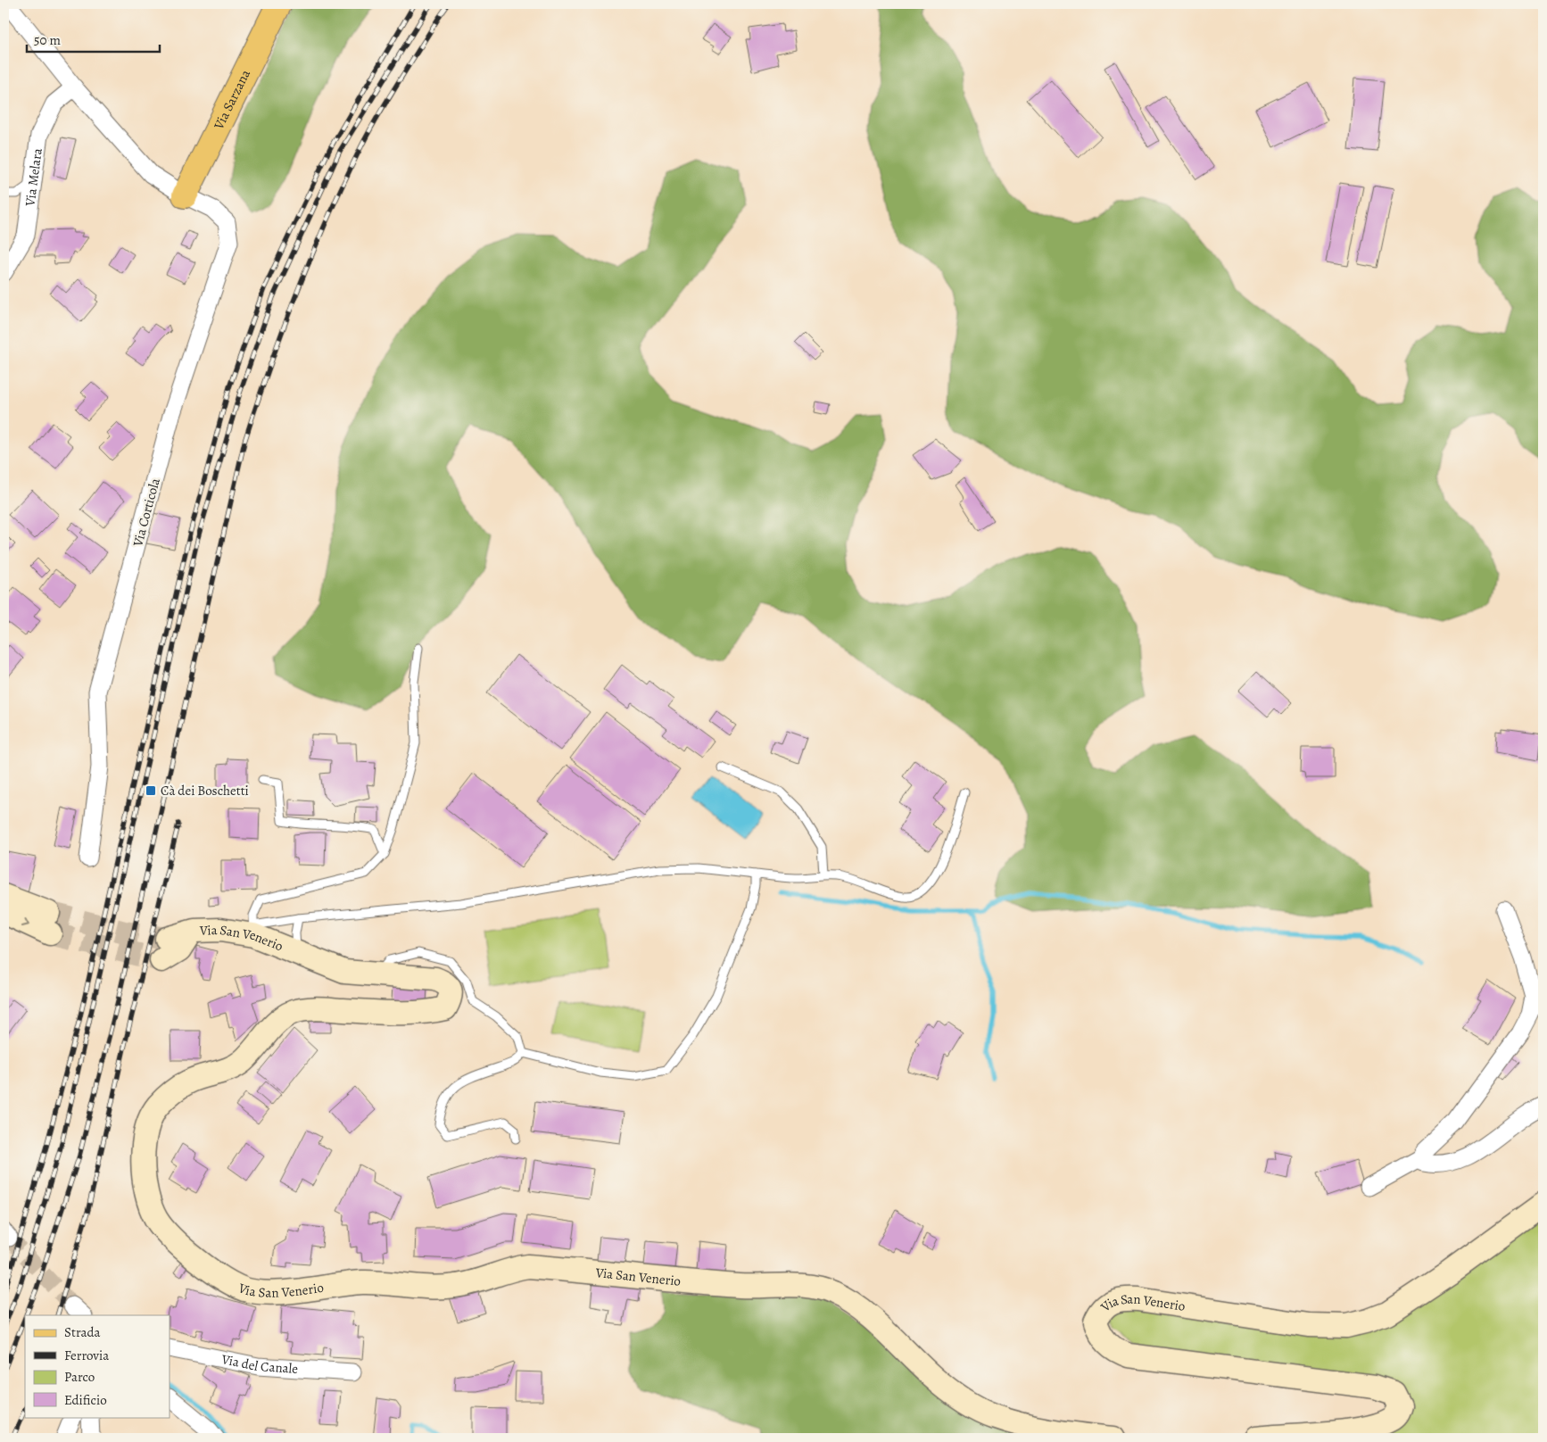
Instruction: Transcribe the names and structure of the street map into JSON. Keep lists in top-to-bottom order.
{
  "streets": {
    "main road": ["Via Sarzana"],
    "street": [
      "Via Melara",
      "Via Corticola",
      "Via San Venerio",
      "Via del Canale"
    ]
  },
  "crossings": [
    ["Via Sarzana", "Via Corticola"],
    ["Via Melara", "Via Corticola"]
  ],
  "places": {
    "transit": ["Cà dei Boschetti"]
  },
  "legend": [
    "Strada",
    "Ferrovia",
    "Parco",
    "Edificio"
  ],
  "scale_bar": "50 m"
}
